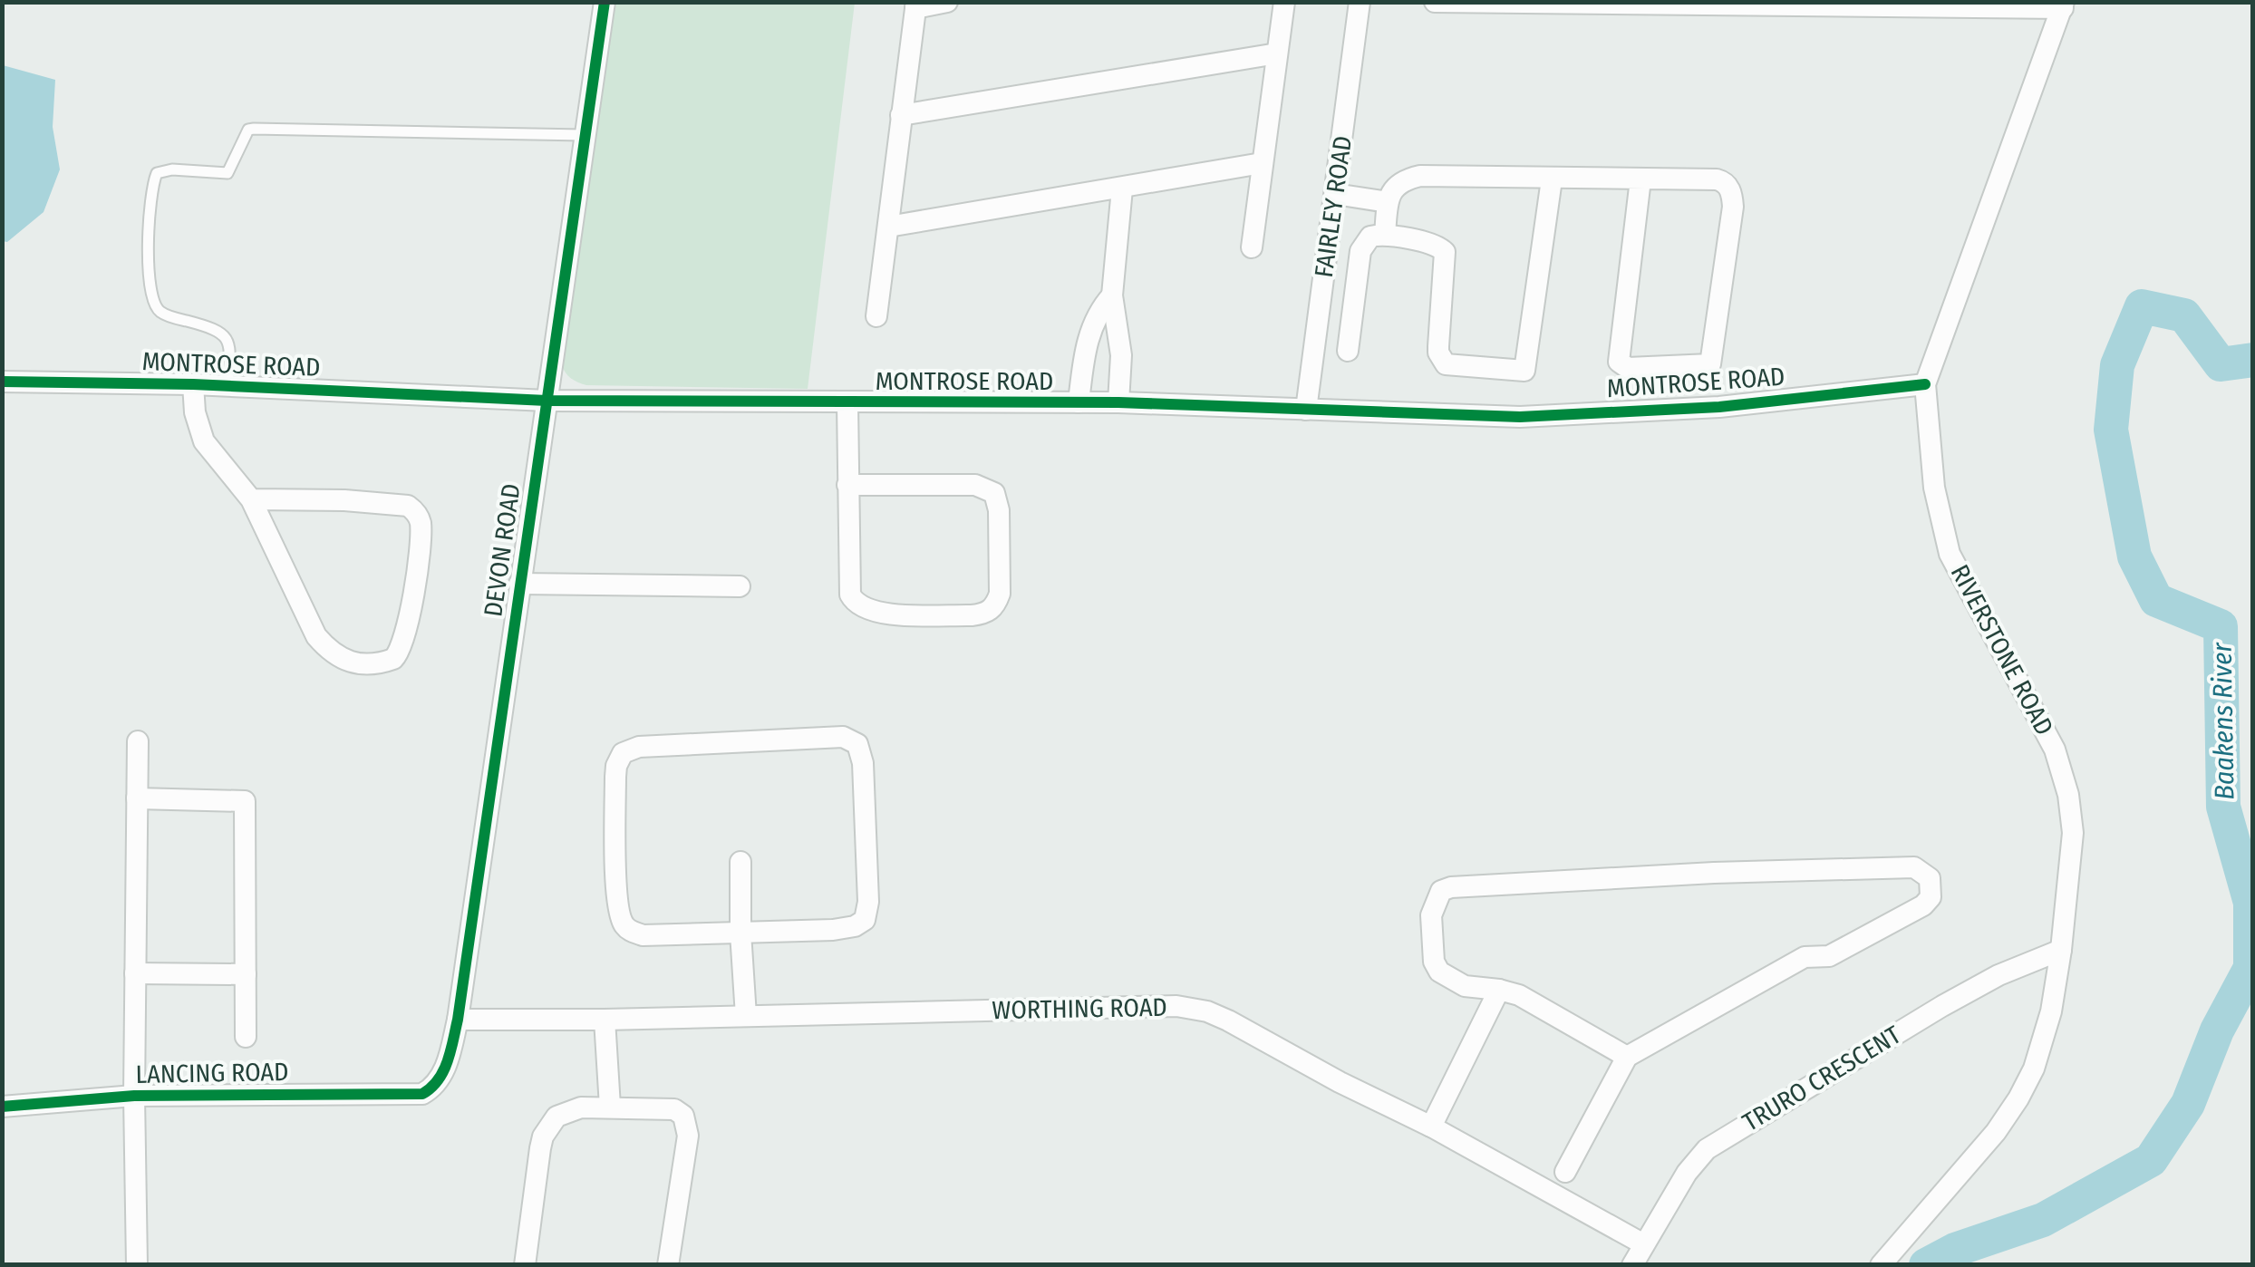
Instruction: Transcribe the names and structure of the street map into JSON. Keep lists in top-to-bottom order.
{
  "streets": {
    "street": [
      "FAIRLEY ROAD",
      "MONTROSE ROAD",
      "DEVON ROAD",
      "RIVERSTONE ROAD",
      "WORTHING ROAD",
      "LANCING ROAD",
      "TRURO CRESCENT"
    ]
  },
  "crossings": [
    ["FAIRLEY ROAD", "MONTROSE ROAD"],
    ["MONTROSE ROAD", "DEVON ROAD"],
    ["MONTROSE ROAD", "RIVERSTONE ROAD"],
    ["DEVON ROAD", "WORTHING ROAD"],
    ["DEVON ROAD", "LANCING ROAD"],
    ["RIVERSTONE ROAD", "TRURO CRESCENT"],
    ["WORTHING ROAD", "TRURO CRESCENT"]
  ],
  "water": ["Baakens River"]
}
